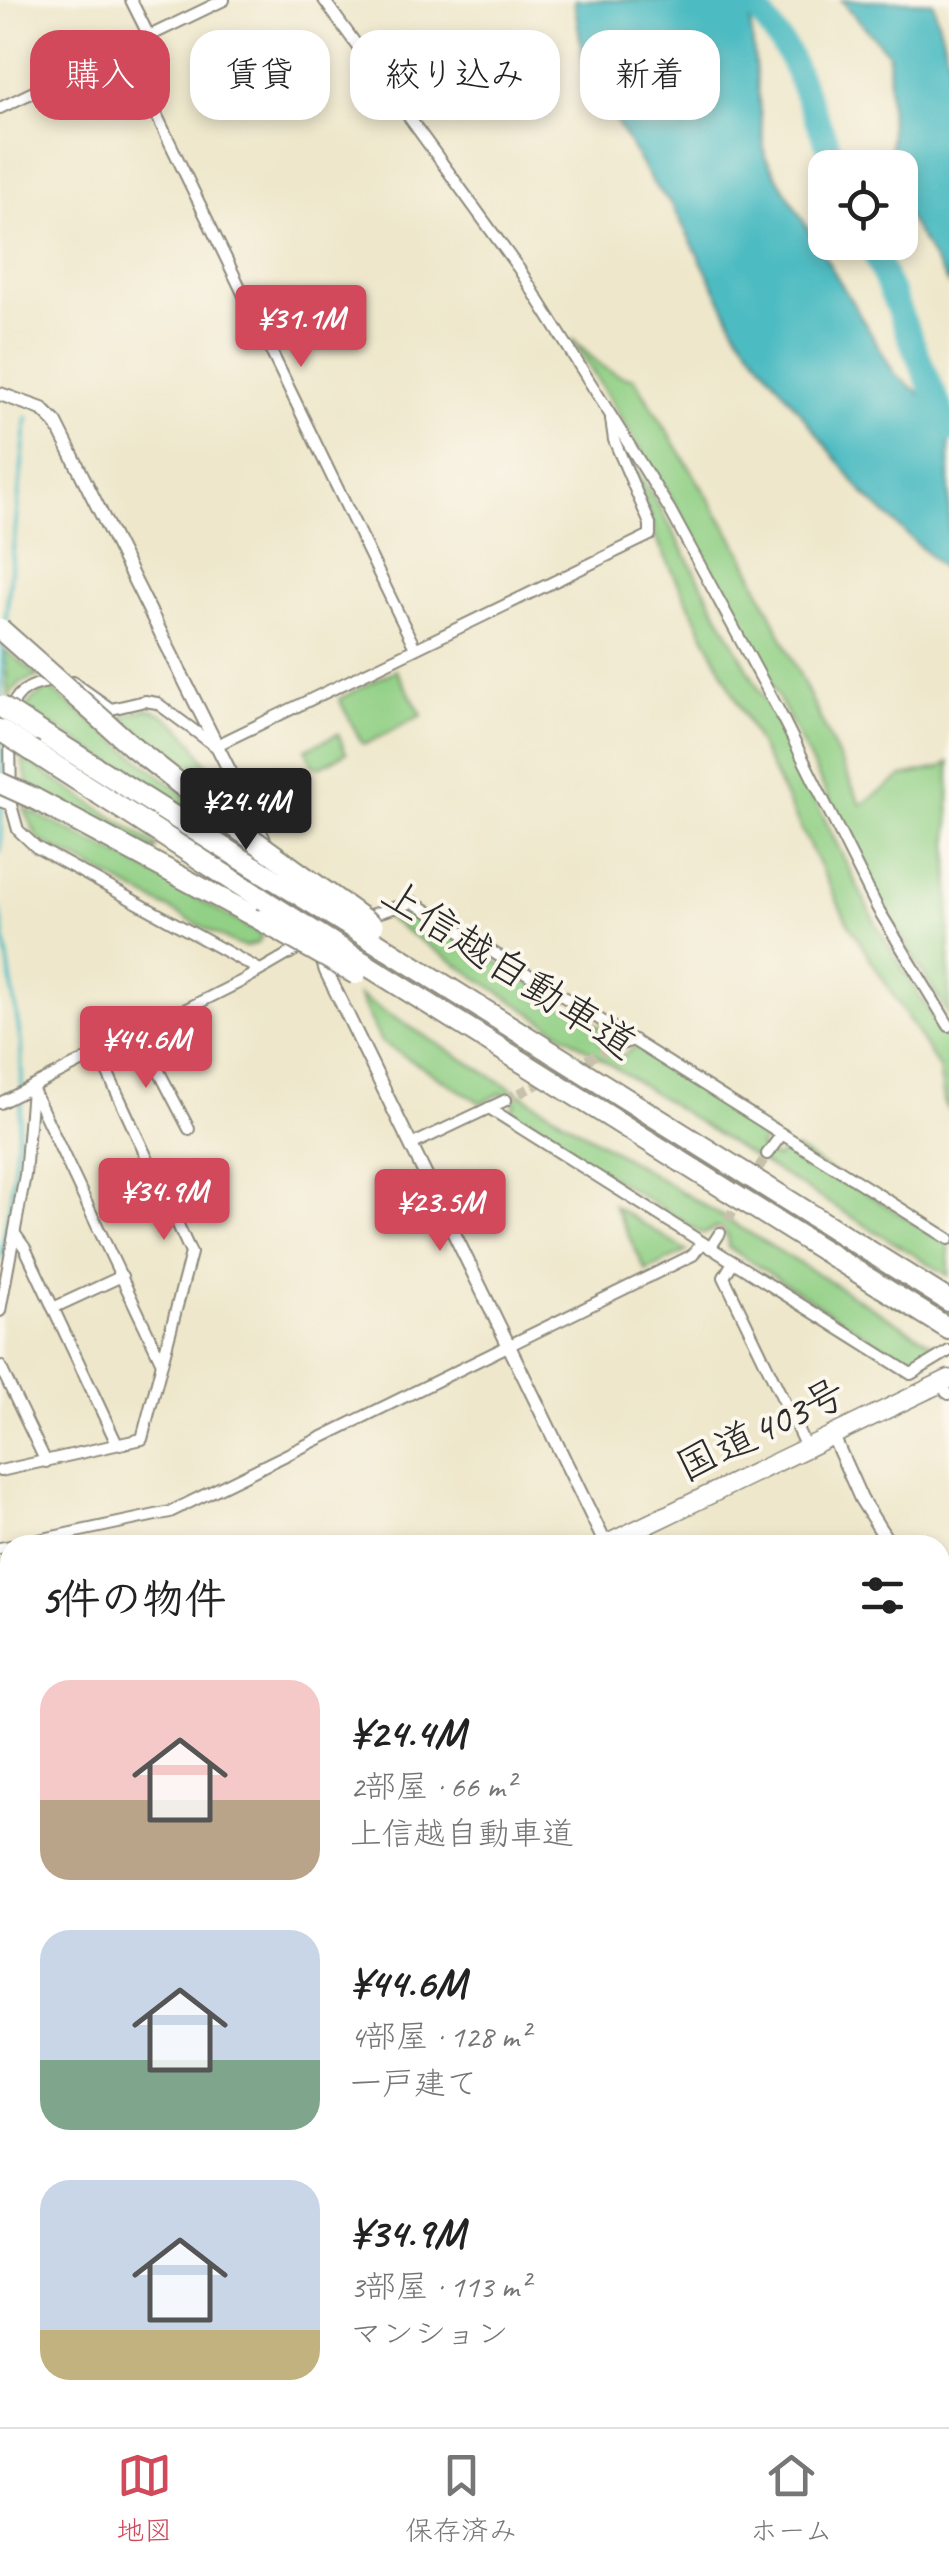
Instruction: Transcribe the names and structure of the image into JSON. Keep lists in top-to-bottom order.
{
  "streets": {
    "highway": ["上信越自動車道", "国道403号"]
  },
  "page": {
    "chip": [
      "購入",
      "賃貸",
      "絞り込み",
      "新着"
    ],
    "price": [
      "¥31.1M",
      "¥24.4M",
      "¥44.6M",
      "¥34.9M",
      "¥23.5M"
    ],
    "heading": "5件の物件",
    "list": [
      {
        "name": "¥24.4M",
        "note": "2部屋 · 66 m² · 上信越自動車道"
      },
      {
        "name": "¥44.6M",
        "note": "4部屋 · 128 m² · 一戸建て"
      },
      {
        "name": "¥34.9M",
        "note": "3部屋 · 113 m² · マンション"
      }
    ],
    "tabs": ["地図", "保存済み", "ホーム"]
  }
}
